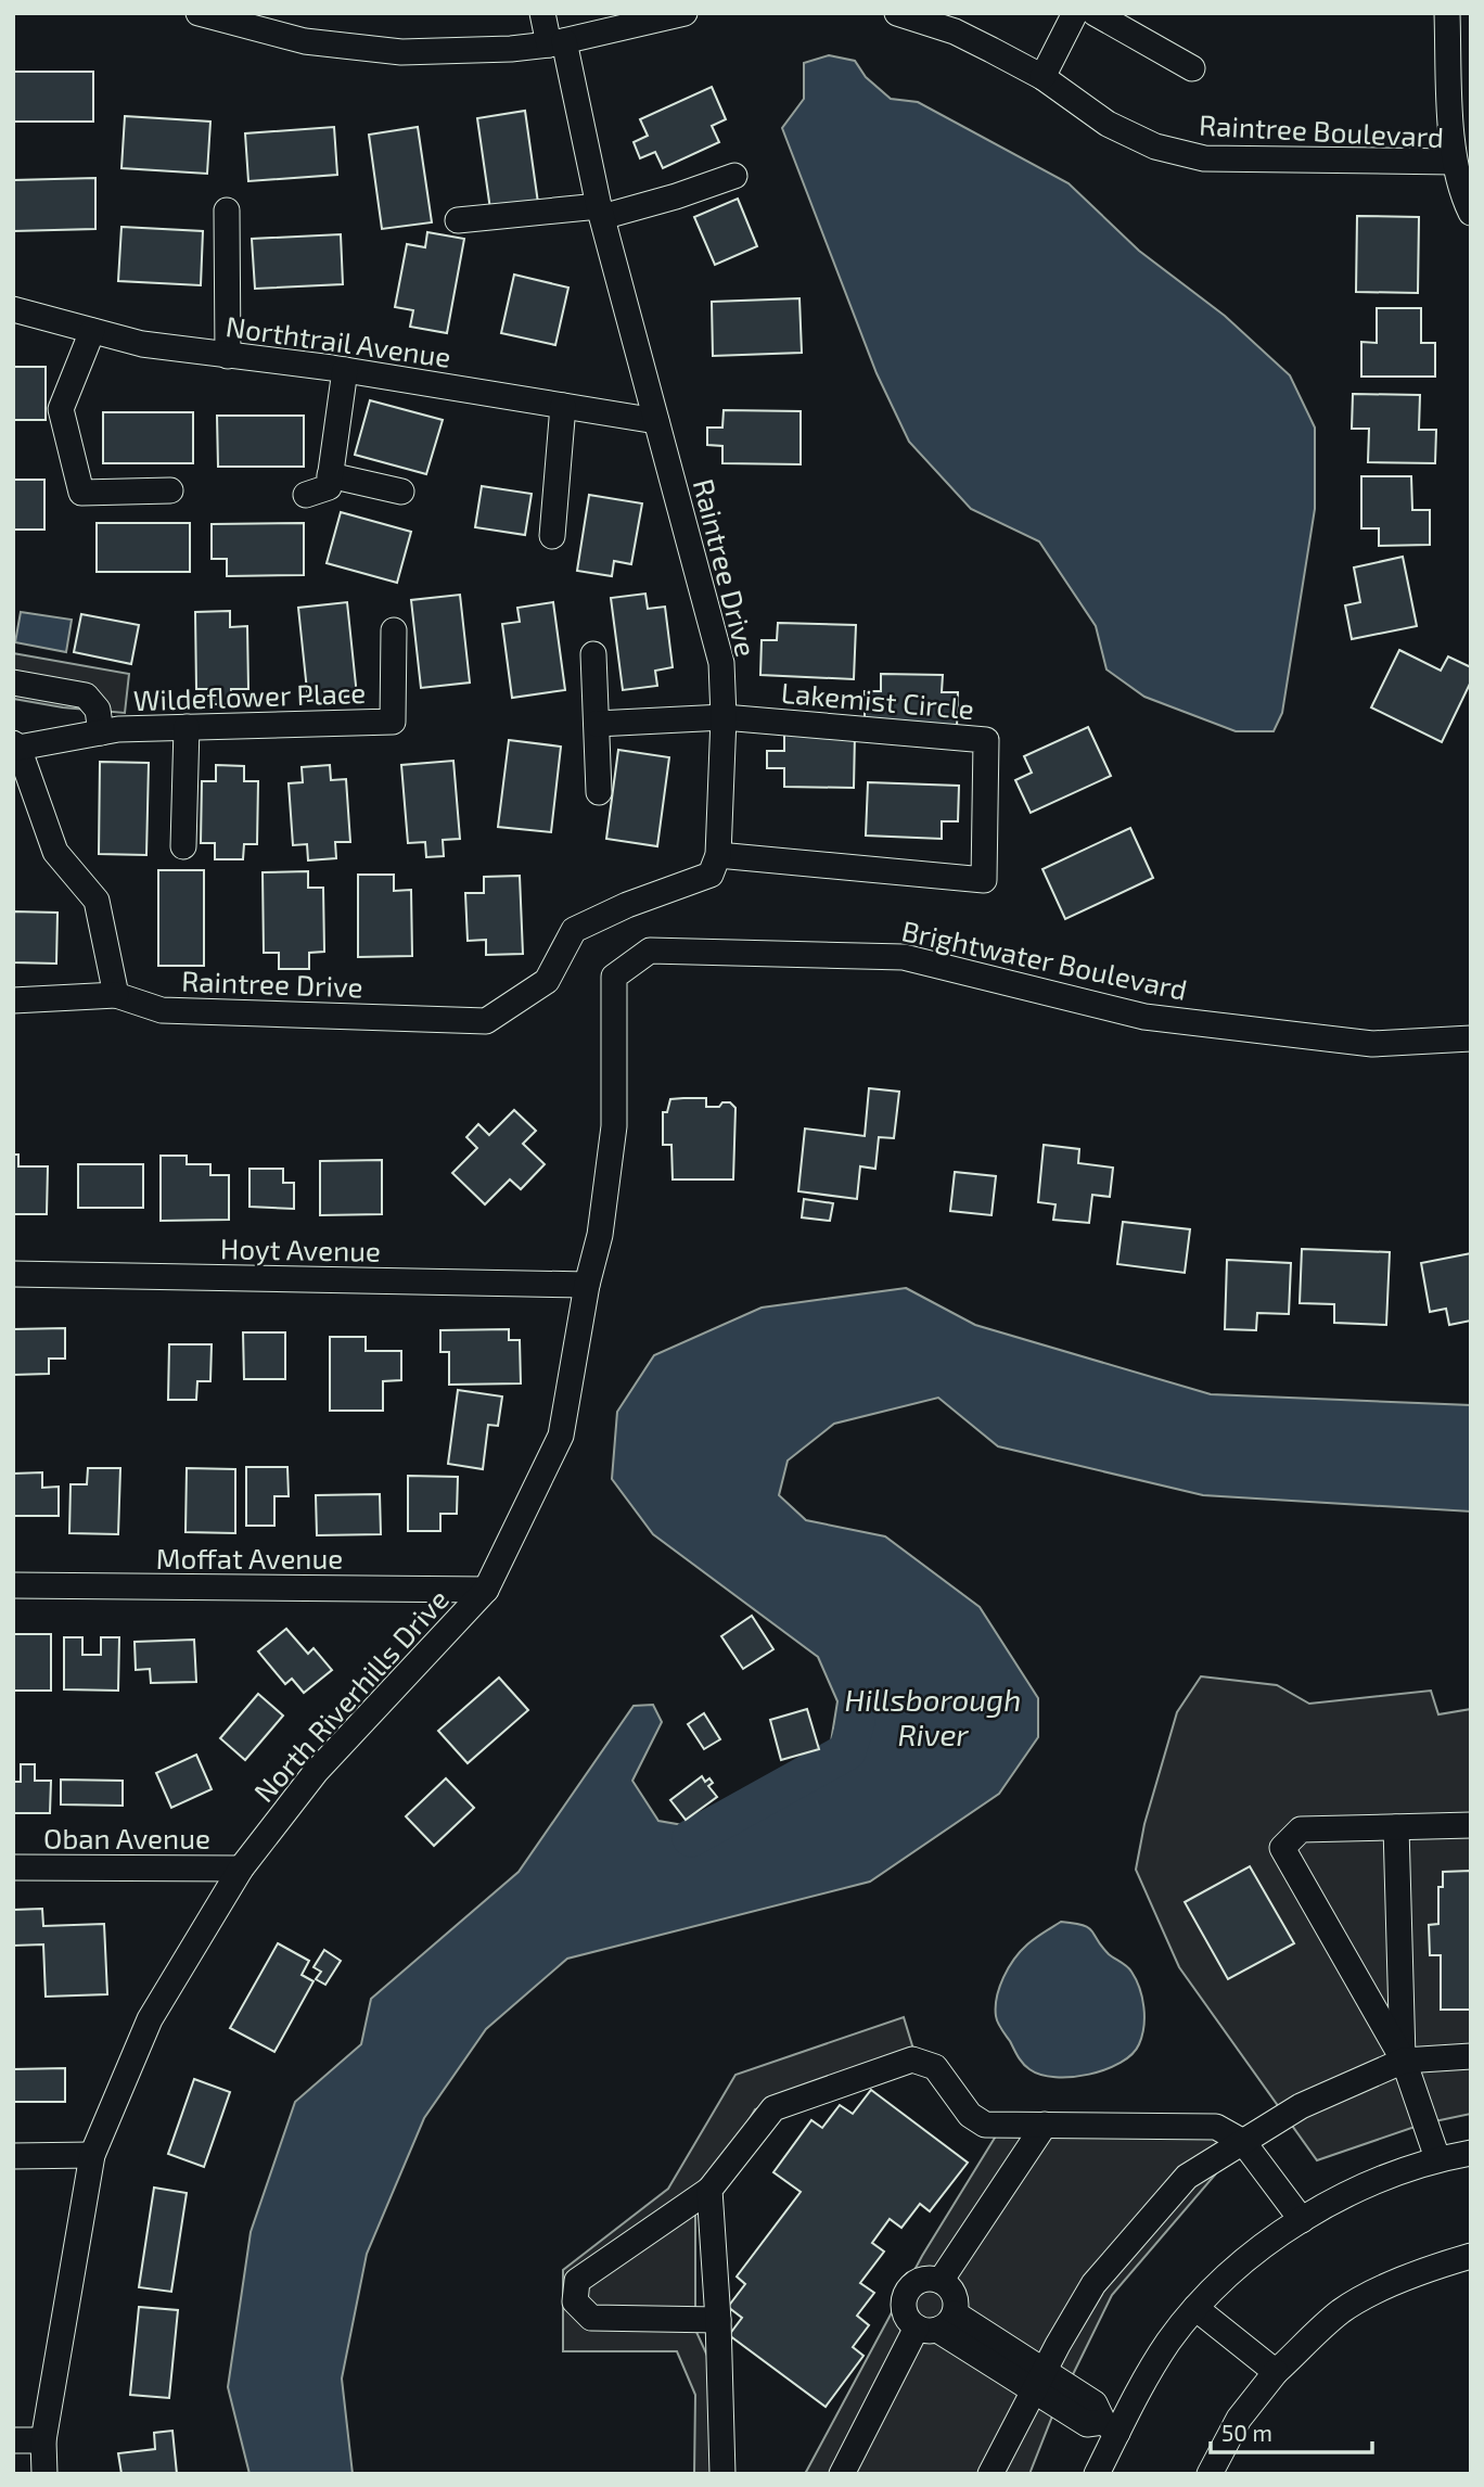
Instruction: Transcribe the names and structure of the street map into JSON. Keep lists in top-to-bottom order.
{
  "streets": {
    "street": [
      "Raintree Boulevard",
      "Northtrail Avenue",
      "Raintree Drive",
      "Wildeflower Place",
      "Lakemist Circle",
      "Brightwater Boulevard",
      "Hoyt Avenue",
      "Moffat Avenue",
      "North Riverhills Drive",
      "Oban Avenue"
    ]
  },
  "crossings": [
    ["Northtrail Avenue", "Raintree Drive"],
    ["Raintree Drive", "Lakemist Circle"],
    ["Brightwater Boulevard", "North Riverhills Drive"],
    ["Hoyt Avenue", "North Riverhills Drive"],
    ["Moffat Avenue", "North Riverhills Drive"],
    ["North Riverhills Drive", "Oban Avenue"]
  ],
  "water": ["Hillsborough River"],
  "scale_bar": "50 m"
}
